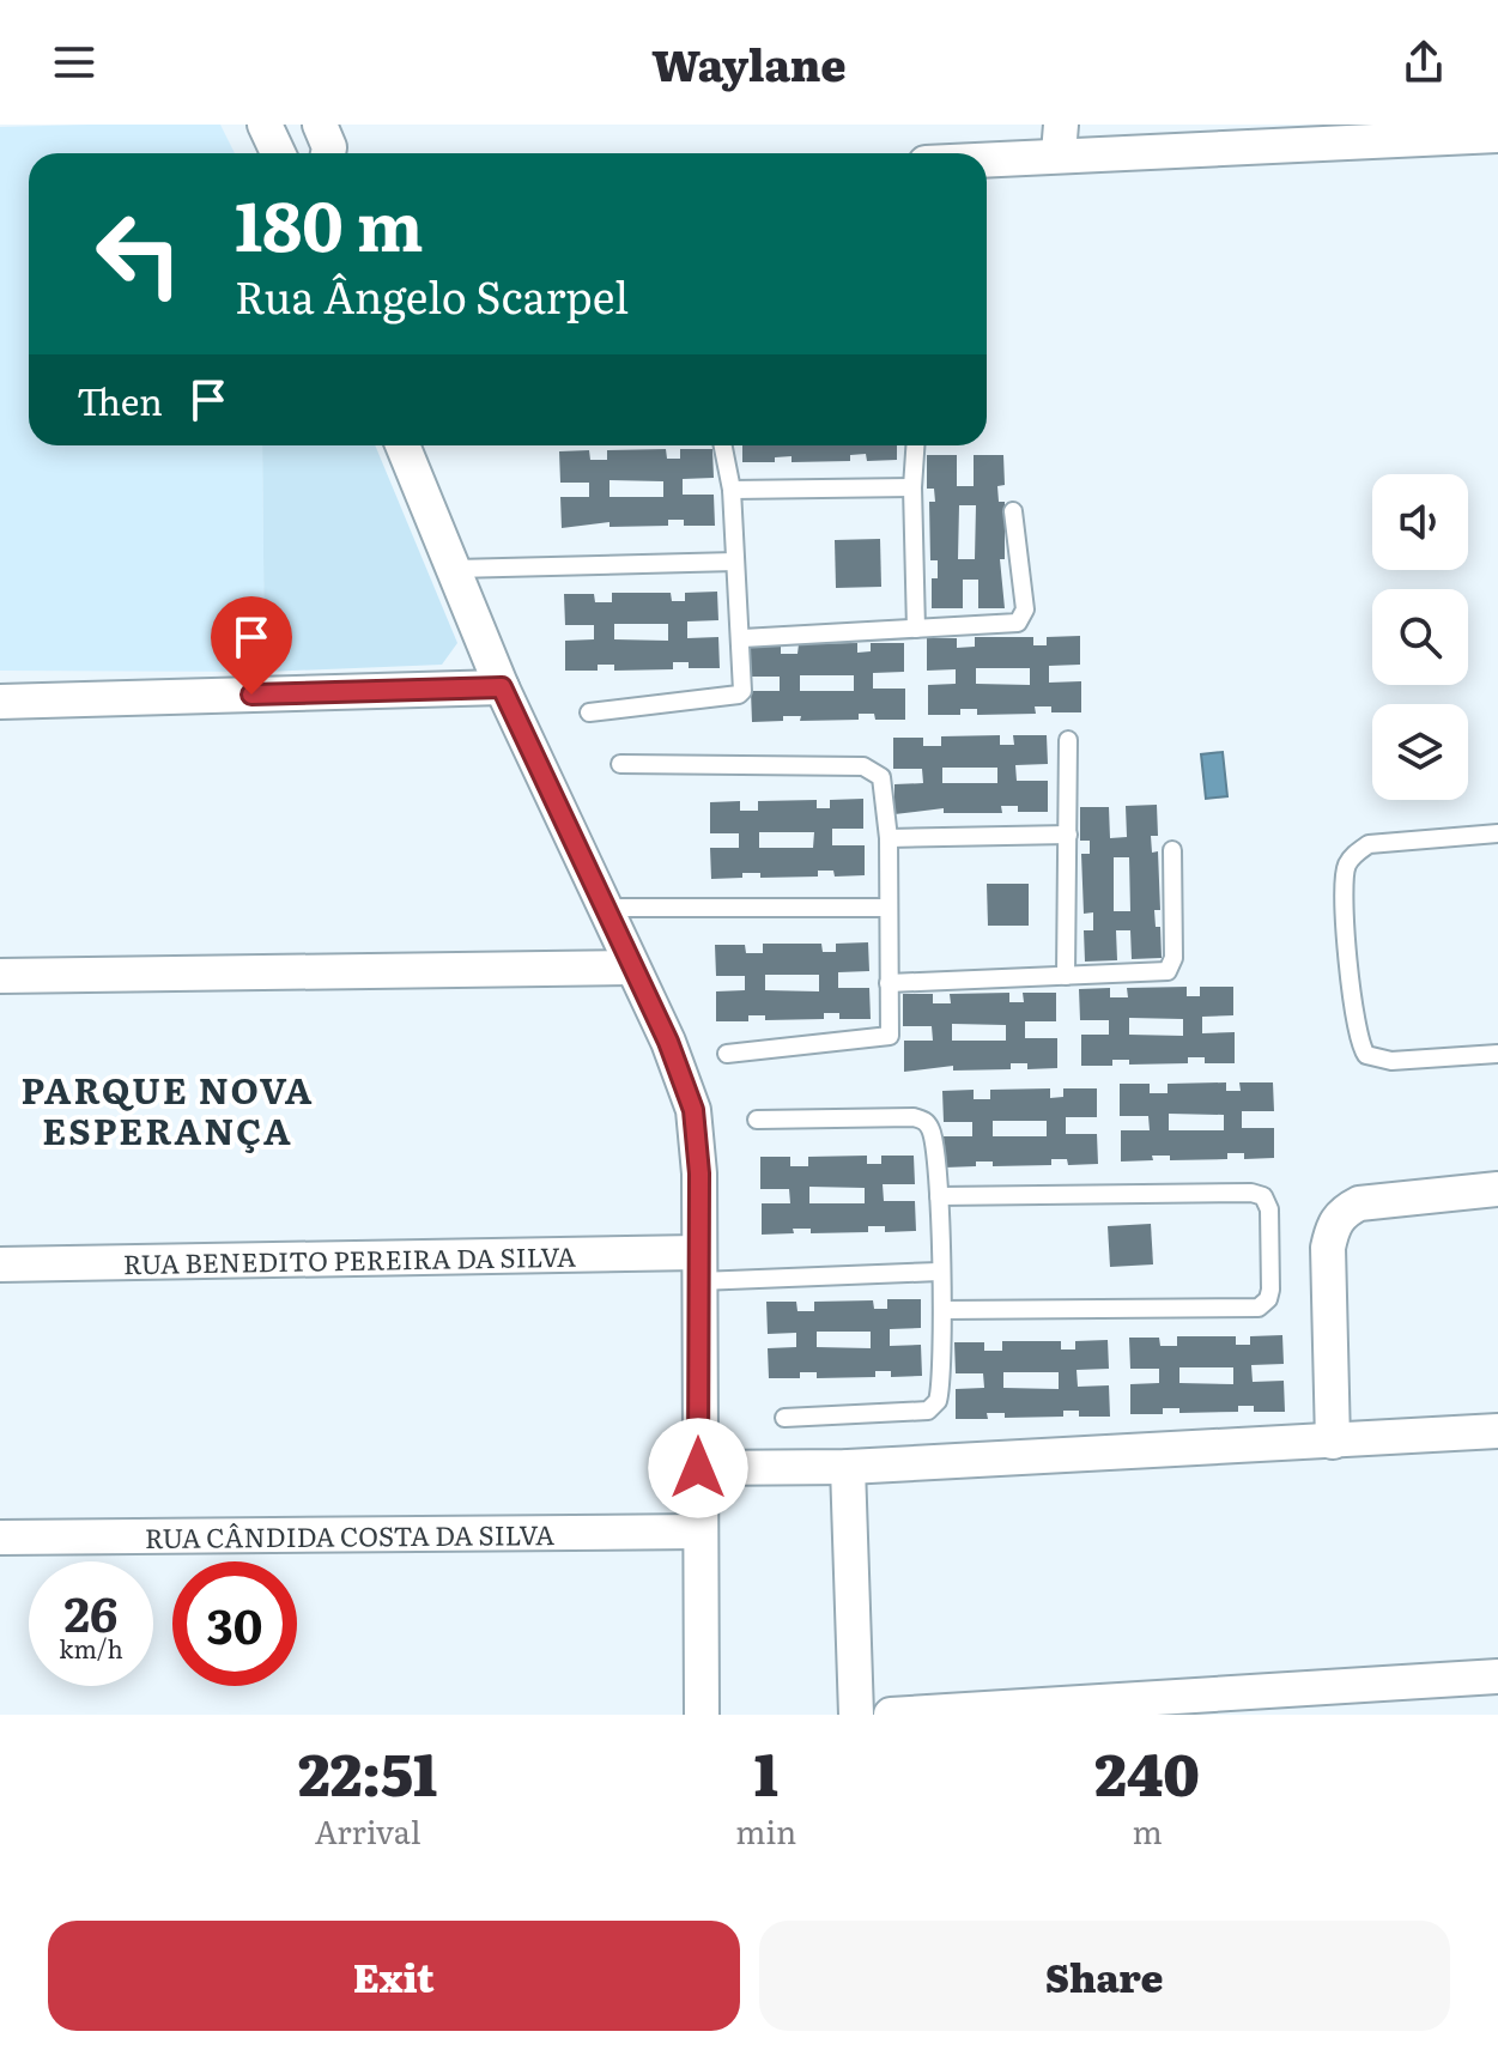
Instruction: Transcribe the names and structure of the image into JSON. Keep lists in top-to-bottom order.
{
  "streets": {
    "street": ["RUA BENEDITO PEREIRA DA SILVA", "RUA CÂNDIDA COSTA DA SILVA"]
  },
  "districts": ["PARQUE NOVA ESPERANÇA"],
  "page": {
    "header": "Waylane",
    "turn": ["180 m", "Rua Ângelo Scarpel"],
    "then": "Then",
    "speed": "26 km/h",
    "limit": "30",
    "eta": [
      "22:51",
      "Arrival",
      "1",
      "min",
      "240",
      "m"
    ],
    "buttons": ["Exit", "Share"]
  }
}
